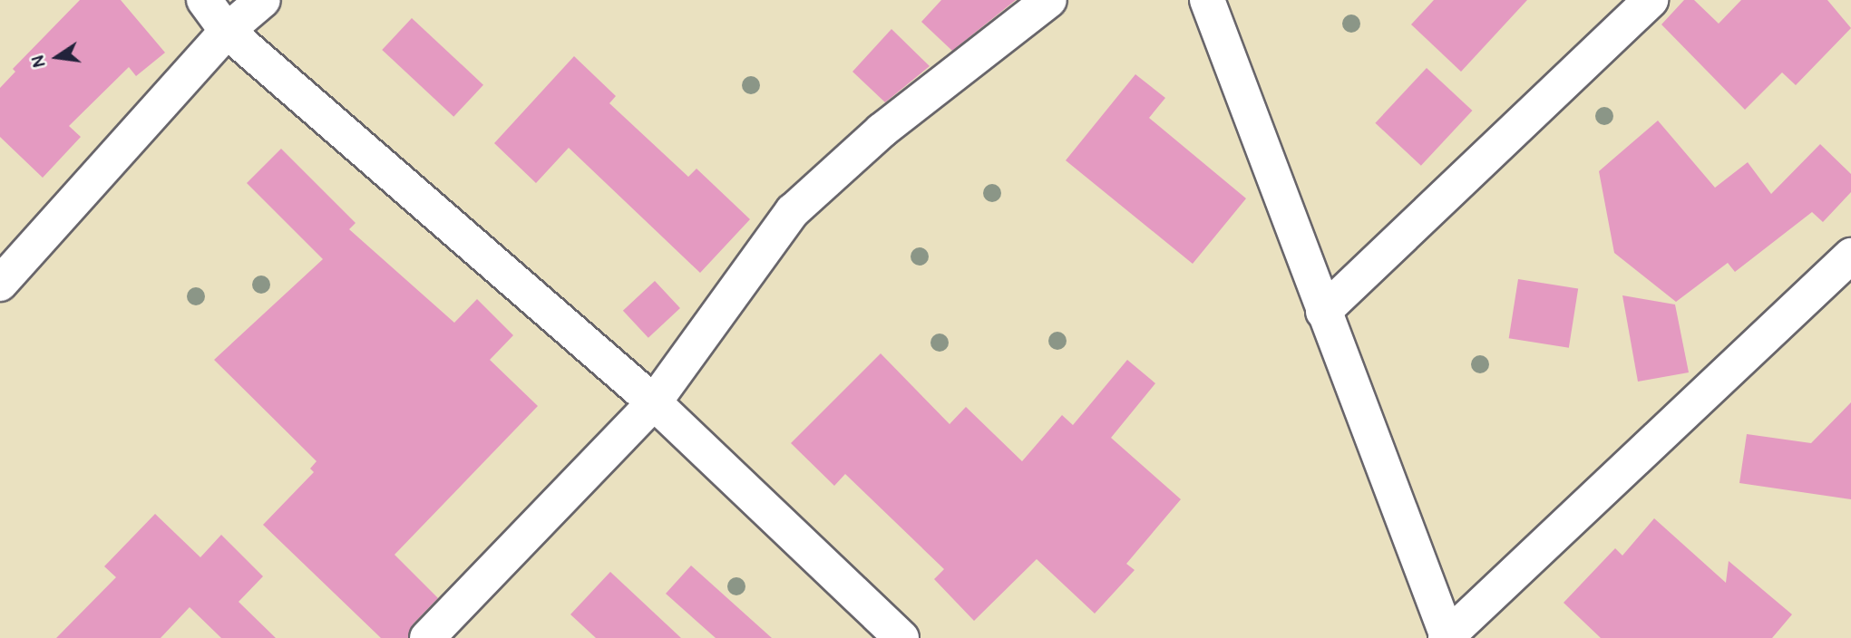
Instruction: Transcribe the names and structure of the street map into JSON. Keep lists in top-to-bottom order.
{
  "north": "left"
}
